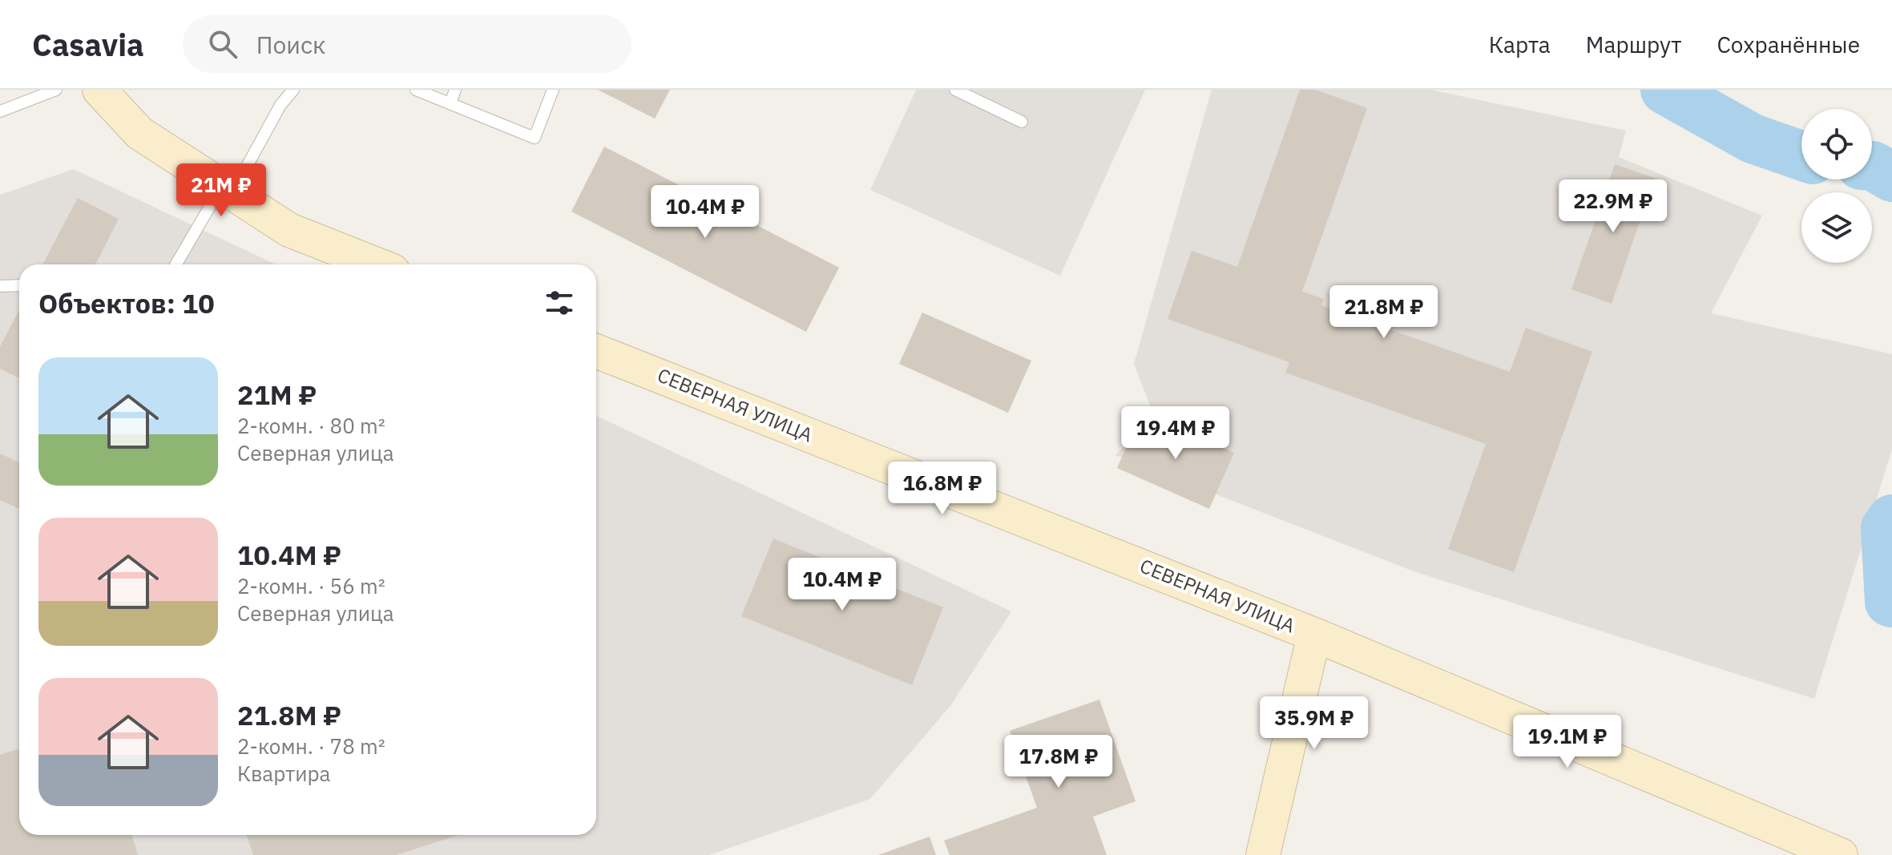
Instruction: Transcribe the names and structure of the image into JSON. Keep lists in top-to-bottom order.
{
  "streets": {
    "main road": ["СЕВЕРНАЯ УЛИЦА"]
  },
  "page": {
    "header": "Casavia",
    "search": "Поиск",
    "nav": ["Карта", "Маршрут", "Сохранённые"],
    "price": [
      "21M ₽",
      "22.9M ₽",
      "10.4M ₽",
      "21.8M ₽",
      "19.4M ₽",
      "16.8M ₽",
      "10.4M ₽",
      "35.9M ₽",
      "19.1M ₽",
      "17.8M ₽"
    ],
    "heading": "Объектов: 10",
    "list": [
      {
        "name": "21M ₽",
        "note": "2-комн. · 80 m² · Северная улица"
      },
      {
        "name": "10.4M ₽",
        "note": "2-комн. · 56 m² · Северная улица"
      },
      {
        "name": "21.8M ₽",
        "note": "2-комн. · 78 m² · Квартира"
      }
    ]
  }
}
